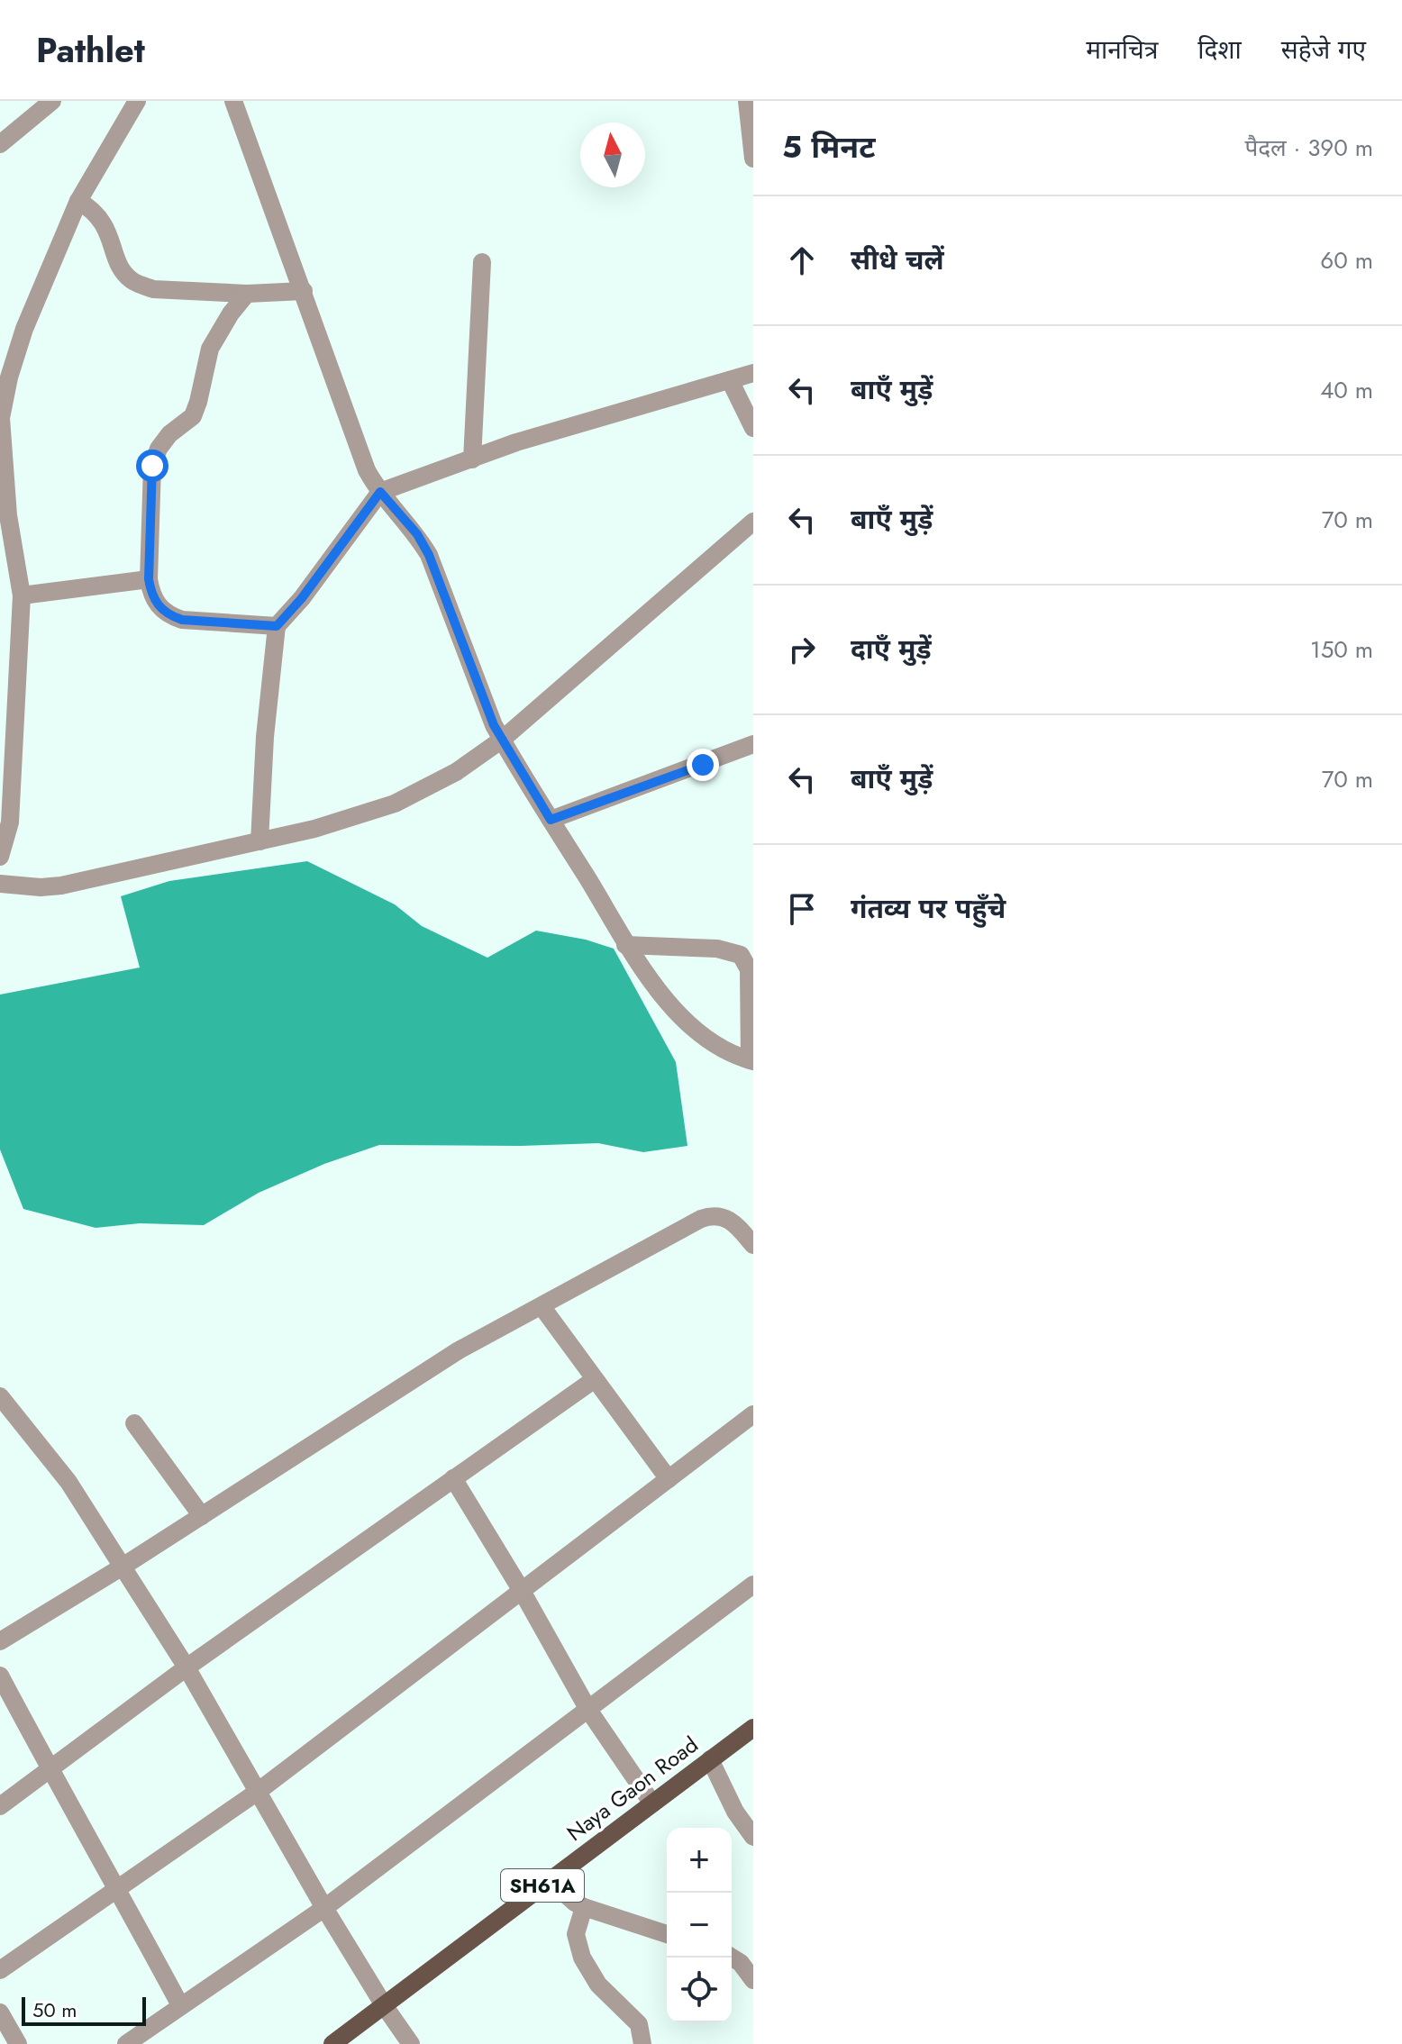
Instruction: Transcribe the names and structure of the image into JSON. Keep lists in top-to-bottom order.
{
  "streets": {
    "main road": ["Naya Gaon Road", "SH61A"]
  },
  "scale_bar": "50 m",
  "north": "top",
  "page": {
    "header": "Pathlet",
    "nav": ["मानचित्र", "दिशा", "सहेजे गए"],
    "heading": ["5 मिनट", "पैदल · 390 m"],
    "list": [
      ["सीधे चलें", "60 m"],
      ["बाएँ मुड़ें", "40 m"],
      ["बाएँ मुड़ें", "70 m"],
      ["दाएँ मुड़ें", "150 m"],
      ["बाएँ मुड़ें", "70 m"],
      "गंतव्य पर पहुँचे"
    ],
    "map_buttons": ["+", "−"],
    "scale": "50 m"
  }
}
